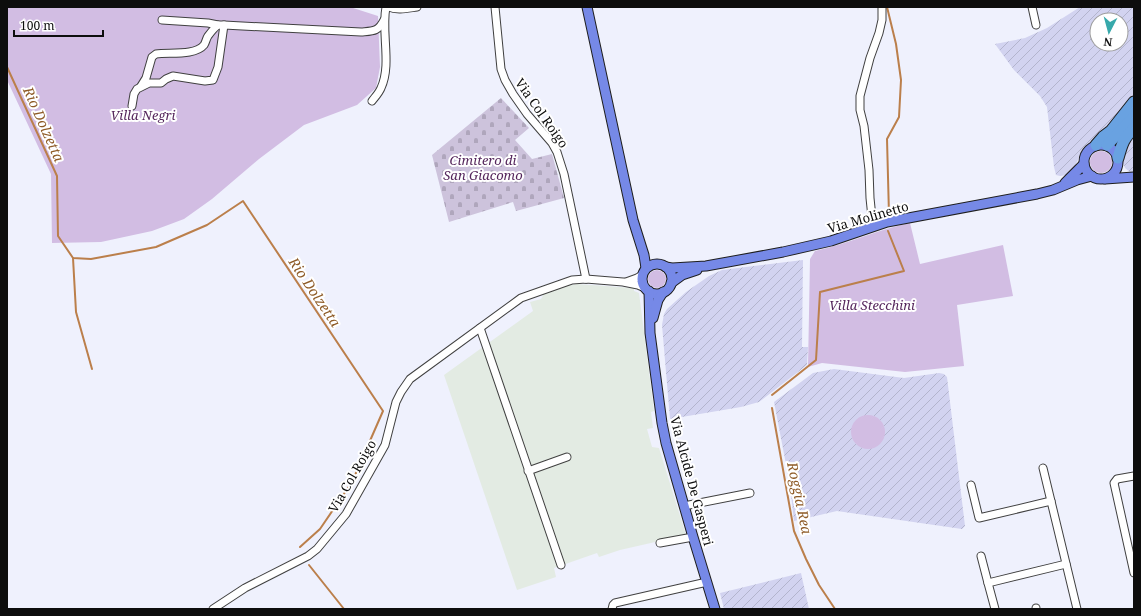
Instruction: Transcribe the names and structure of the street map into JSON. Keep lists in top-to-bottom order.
{
  "streets": {
    "main road": ["Via Molinetto", "Via Alcide De Gasperi"],
    "street": ["Via Col Roigo"]
  },
  "crossings": [
    ["Via Col Roigo", "Via Molinetto"],
    ["Via Col Roigo", "Via Alcide De Gasperi"],
    ["Via Molinetto", "Via Alcide De Gasperi"]
  ],
  "water": ["Rio Dolzetta", "Roggia Rea"],
  "parks": ["Villa Negri", "Cimitero di San Giacomo", "Villa Stecchini"],
  "scale_bar": "100 m",
  "north": "bottom"
}
